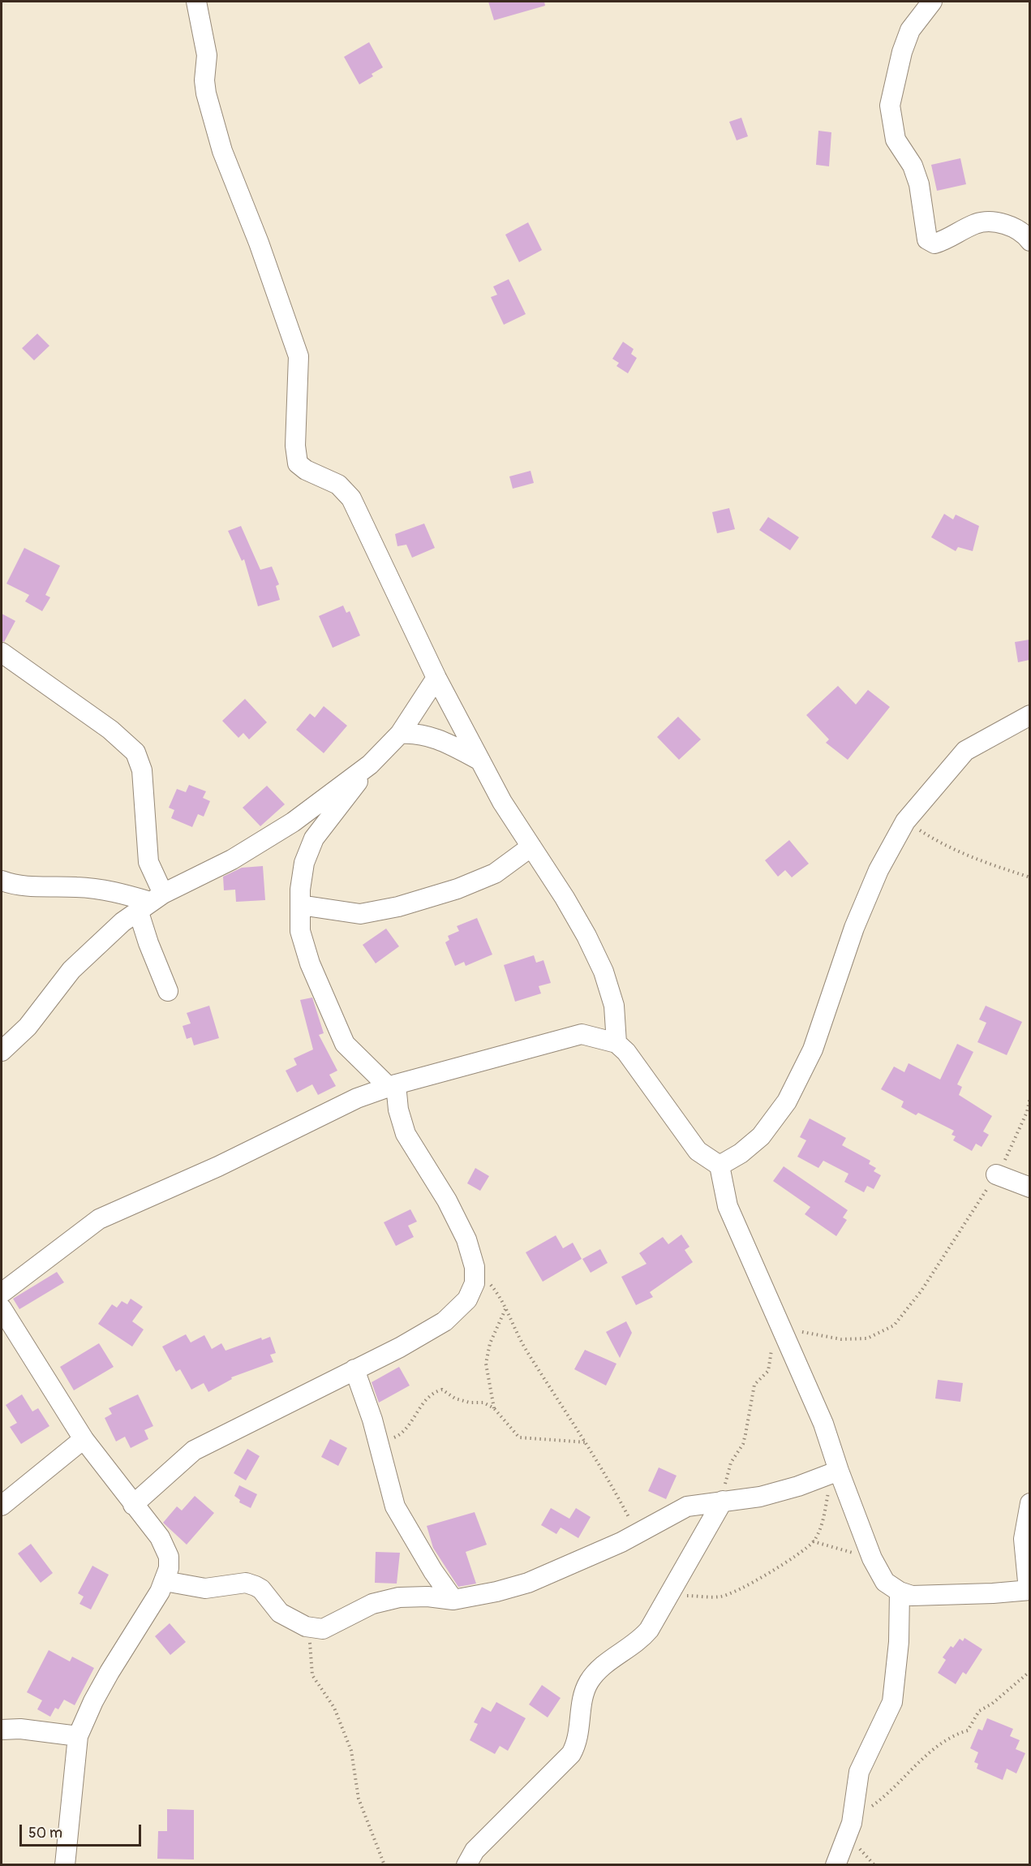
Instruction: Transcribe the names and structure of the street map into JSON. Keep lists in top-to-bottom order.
{
  "scale_bar": "50 m"
}
